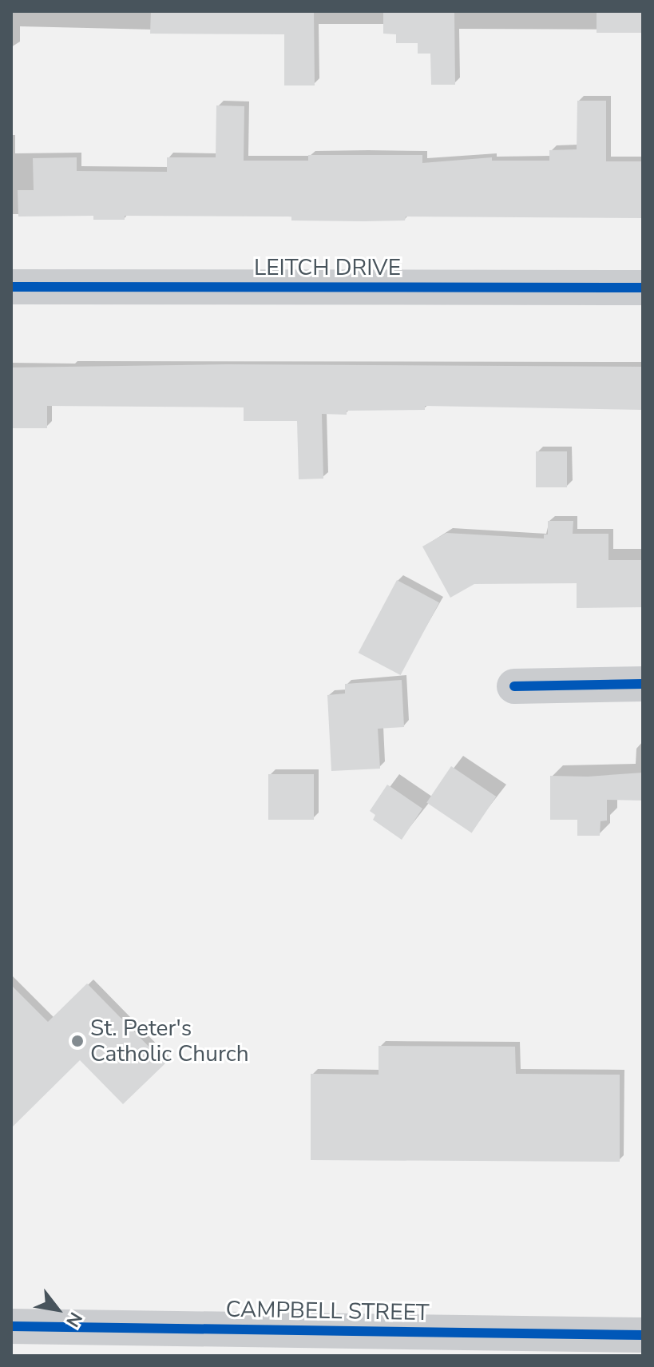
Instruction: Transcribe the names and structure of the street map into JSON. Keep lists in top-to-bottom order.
{
  "streets": {
    "street": ["LEITCH DRIVE", "CAMPBELL STREET"]
  },
  "places": ["St. Peter's Catholic Church"],
  "north": "bottom right"
}
